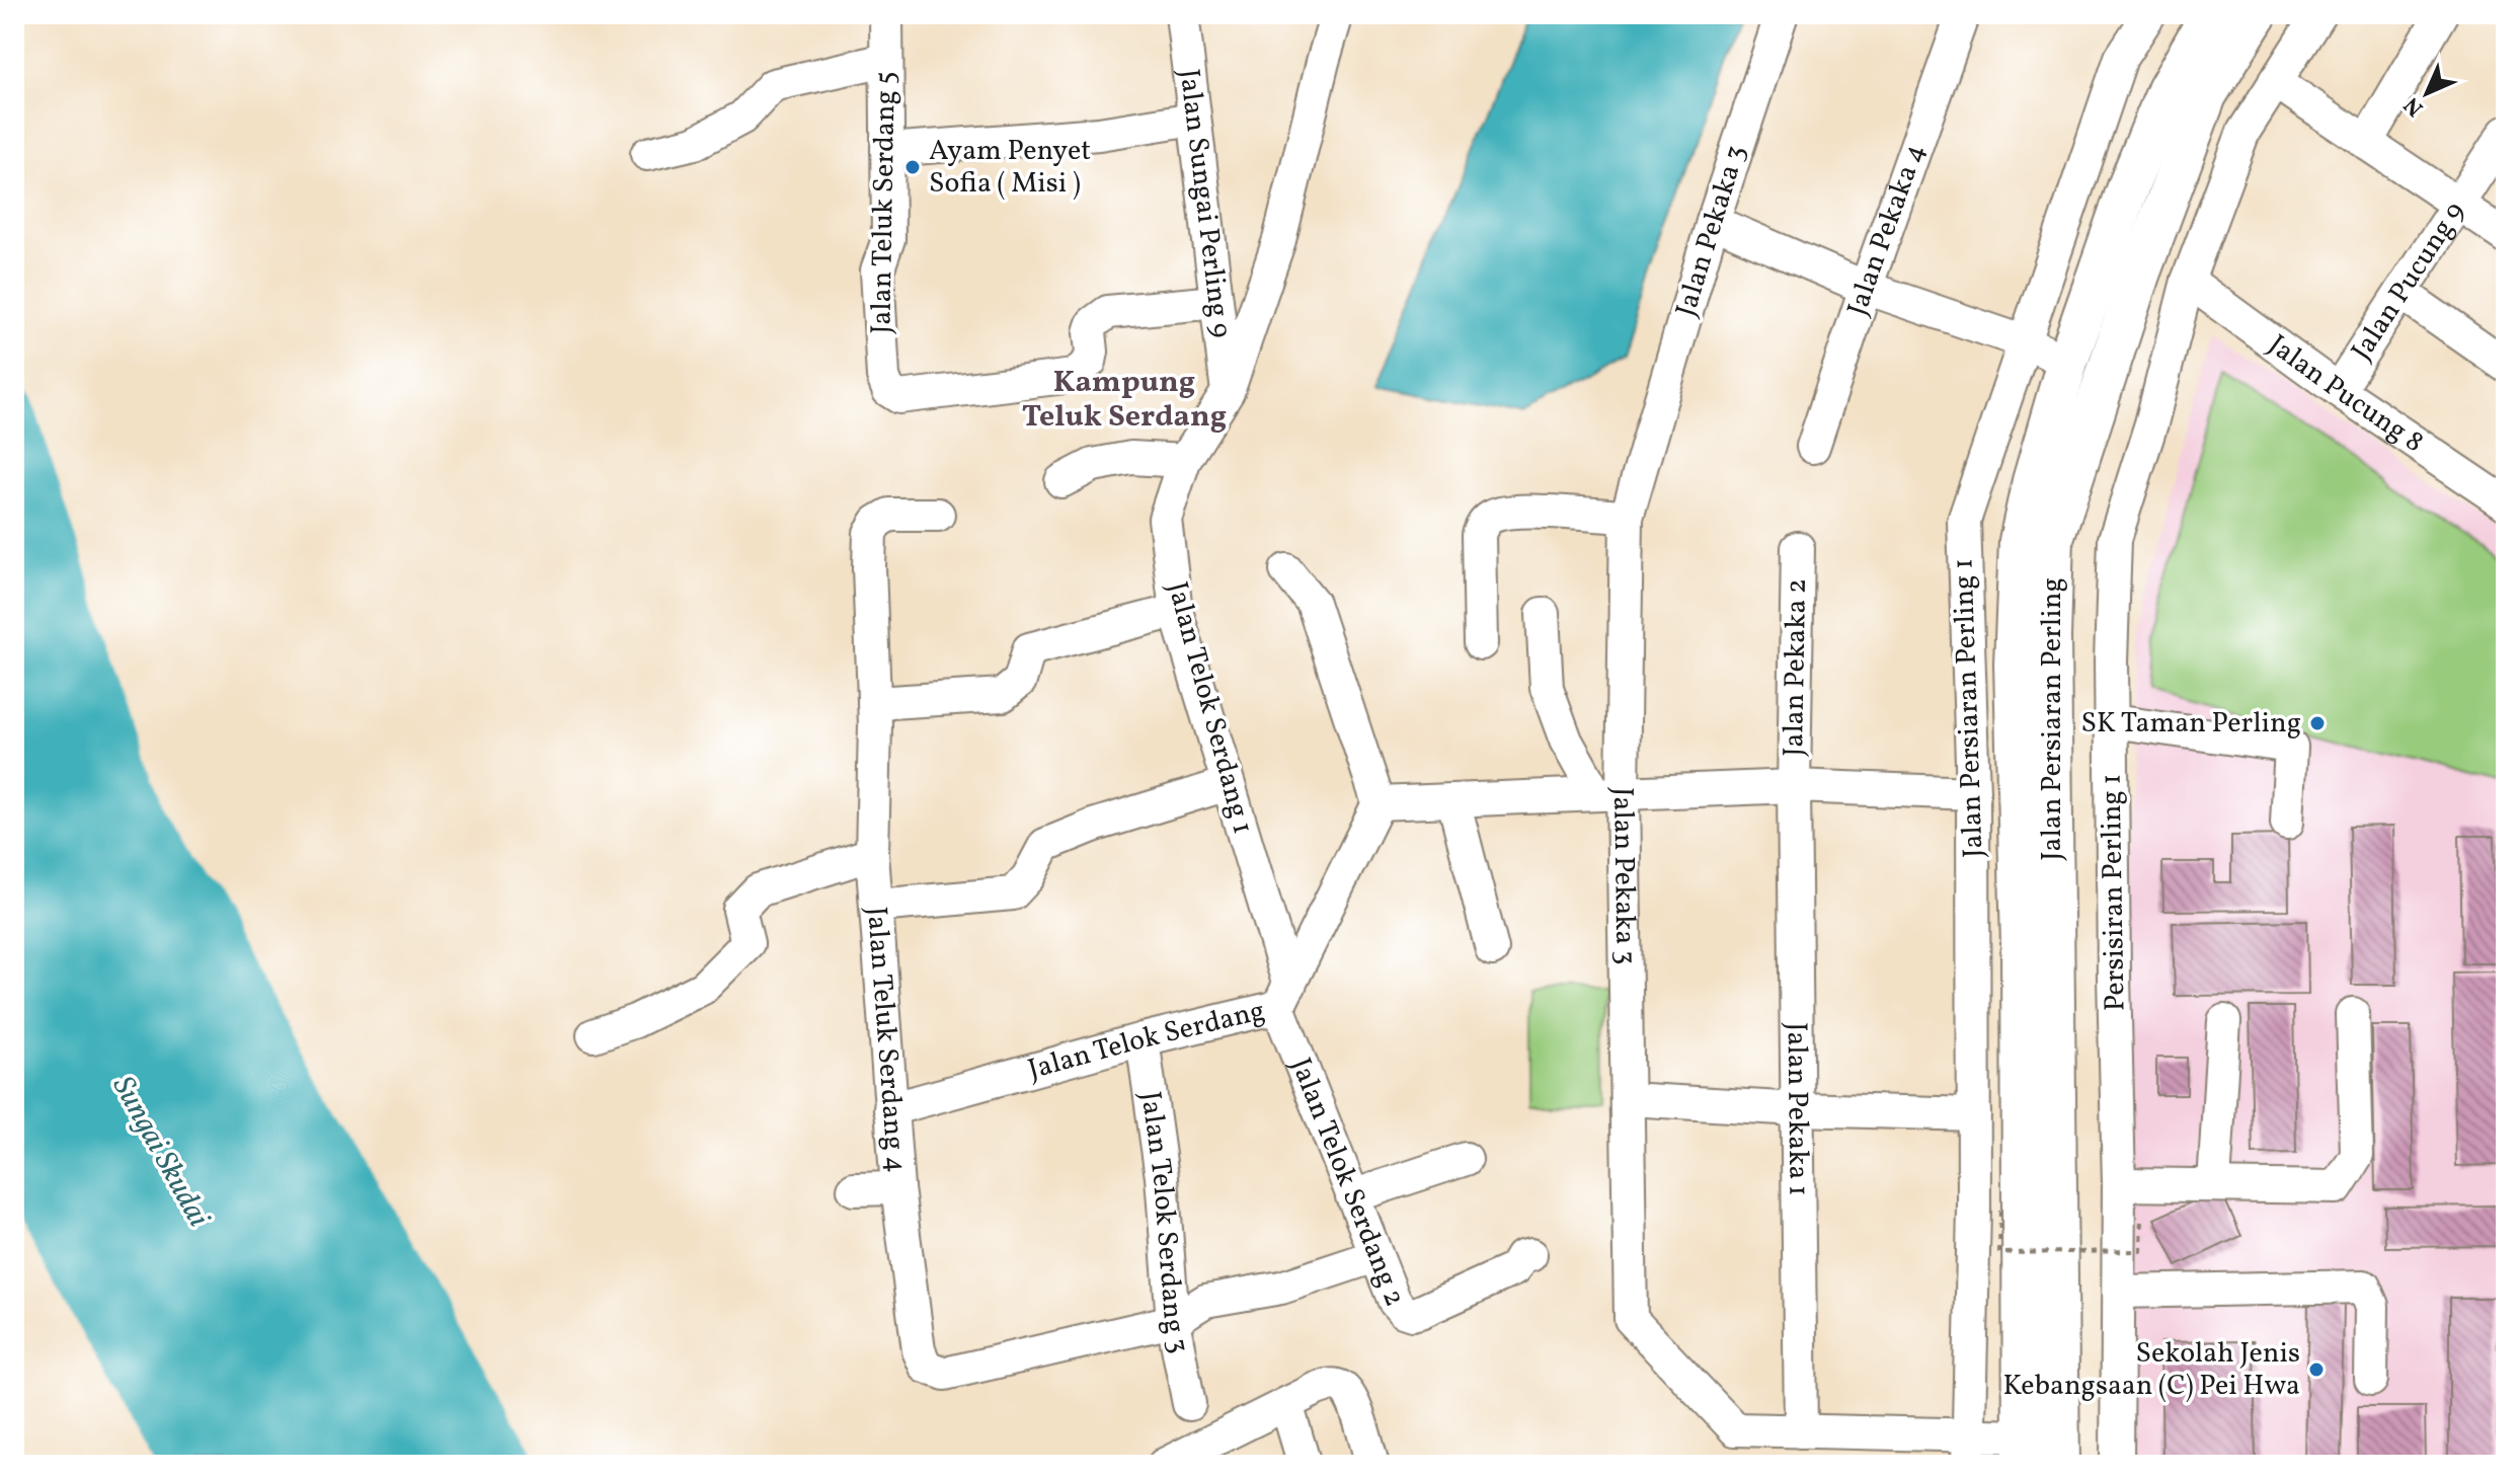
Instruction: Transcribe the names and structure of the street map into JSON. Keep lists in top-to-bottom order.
{
  "streets": {
    "main road": ["Jalan Persiaran Perling"],
    "street": [
      "Jalan Teluk Serdang 5",
      "Jalan Sungai Perling 9",
      "Jalan Pekaka 4",
      "Jalan Pekaka 3",
      "Jalan Pucung 9",
      "Jalan Pucung 8",
      "Jalan Pekaka 2",
      "Jalan Telok Serdang 1",
      "Jalan Persiaran Perling 1",
      "Persisiran Perling 1",
      "Jalan Teluk Serdang 4",
      "Jalan Telok Serdang",
      "Jalan Pekaka 1",
      "Jalan Telok Serdang 2",
      "Jalan Telok Serdang 3"
    ]
  },
  "crossings": [
    ["Jalan Teluk Serdang 5", "Jalan Sungai Perling 9"],
    ["Jalan Sungai Perling 9", "Jalan Telok Serdang 1"],
    ["Jalan Pekaka 3", "Jalan Persiaran Perling 1"],
    ["Jalan Pekaka 3", "Jalan Persiaran Perling"],
    ["Jalan Pekaka 3", "Jalan Pekaka 1"],
    ["Jalan Pucung 9", "Jalan Pucung 8"],
    ["Jalan Pucung 8", "Persisiran Perling 1"],
    ["Jalan Pekaka 2", "Jalan Pekaka 1"],
    ["Jalan Telok Serdang 1", "Jalan Telok Serdang"],
    ["Jalan Telok Serdang 1", "Jalan Telok Serdang 2"],
    ["Jalan Teluk Serdang 4", "Jalan Telok Serdang"],
    ["Jalan Teluk Serdang 4", "Jalan Telok Serdang 3"],
    ["Jalan Telok Serdang", "Jalan Telok Serdang 2"],
    ["Jalan Telok Serdang", "Jalan Telok Serdang 3"]
  ],
  "districts": ["Kampung Teluk Serdang"],
  "water": ["Sungai Skudai"],
  "places": ["Ayam Penyet Sofia ( Misi )", "SK Taman Perling", "Sekolah Jenis Kebangsaan (C) Pei Hwa"],
  "north": "bottom left"
}
